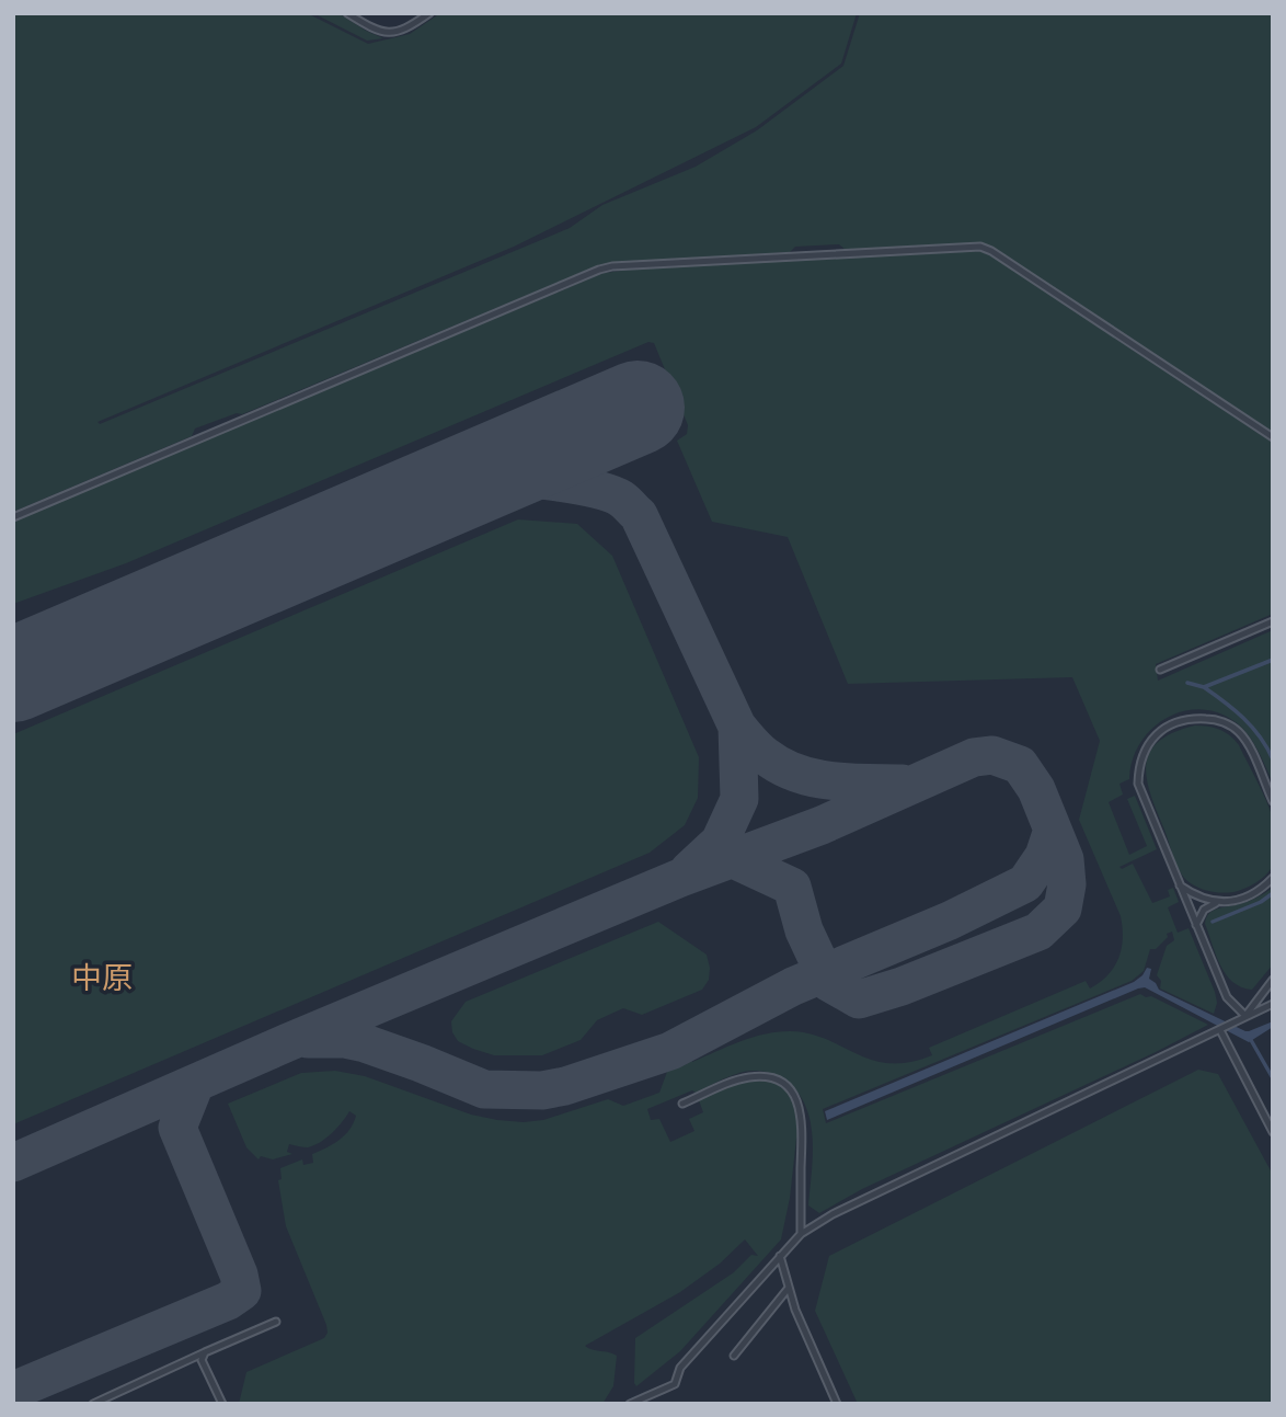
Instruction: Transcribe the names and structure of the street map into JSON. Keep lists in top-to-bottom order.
{
  "districts": ["中原"]
}
